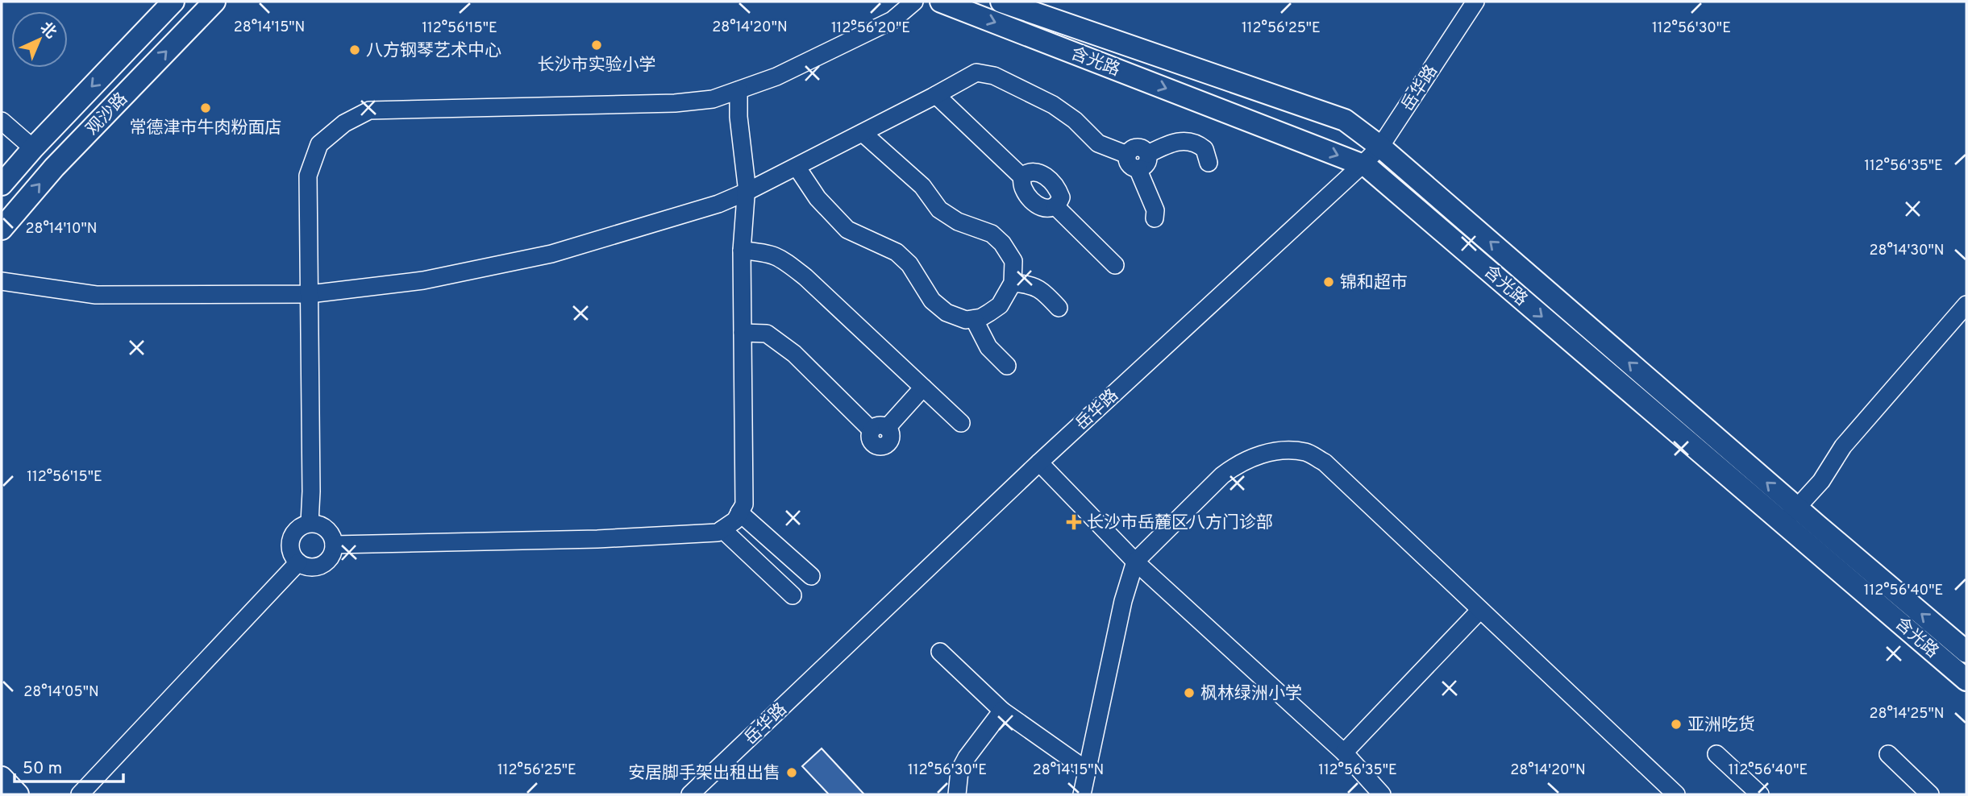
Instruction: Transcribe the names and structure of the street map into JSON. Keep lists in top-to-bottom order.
{
  "streets": {
    "main road": ["含光路", "观沙路"],
    "street": ["岳华路"]
  },
  "crossings": [
    ["含光路", "岳华路"]
  ],
  "places": {
    "other": [
      "长沙市实验小学",
      "八方钢琴艺术中心",
      "常德津市牛肉粉面店",
      "锦和超市",
      "枫林绿洲小学",
      "亚洲吃货",
      "安居脚手架出租出售"
    ],
    "health": ["长沙市岳麓区八方门诊部"]
  },
  "scale_bar": "50 m",
  "north": "top right",
  "coordinates": [
    "28°14'15\"N",
    "28°14'20\"N",
    "112°56'15\"E",
    "112°56'20\"E",
    "112°56'25\"E",
    "112°56'30\"E",
    "112°56'35\"E",
    "28°14'10\"N",
    "28°14'30\"N",
    "112°56'40\"E",
    "28°14'05\"N",
    "28°14'25\"N"
  ]
}
